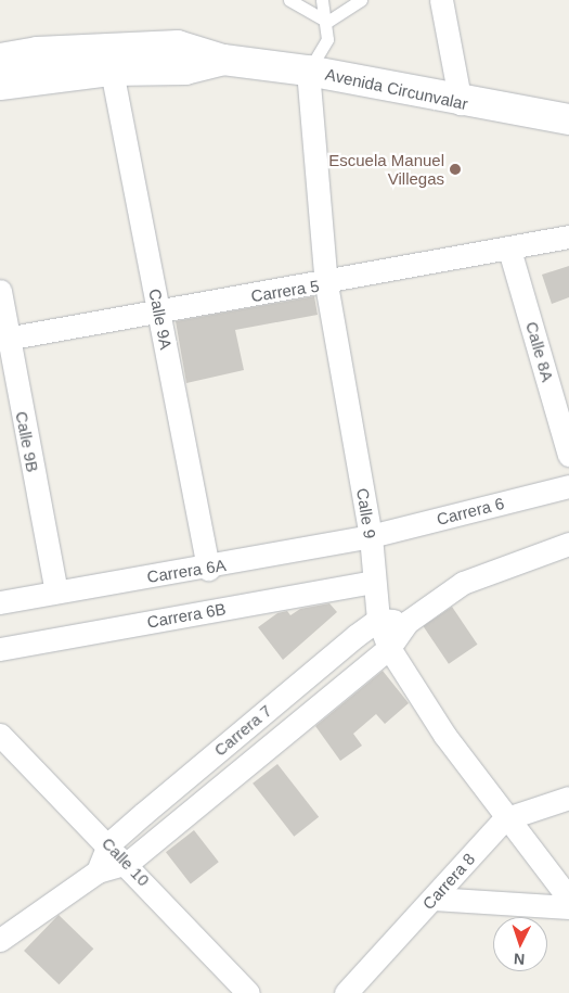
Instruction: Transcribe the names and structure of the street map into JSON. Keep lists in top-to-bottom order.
{
  "streets": {
    "main road": ["Avenida Circunvalar"],
    "street": [
      "Carrera 5",
      "Calle 9A",
      "Calle 8A",
      "Calle 9B",
      "Carrera 6",
      "Calle 9",
      "Carrera 6A",
      "Carrera 6B",
      "Carrera 7",
      "Calle 10",
      "Carrera 8"
    ]
  },
  "crossings": [
    ["Avenida Circunvalar", "Calle 9A"],
    ["Avenida Circunvalar", "Calle 9"],
    ["Carrera 5", "Calle 9A"],
    ["Carrera 5", "Calle 8A"],
    ["Carrera 5", "Calle 9B"],
    ["Carrera 5", "Calle 9"],
    ["Calle 9A", "Carrera 6A"],
    ["Calle 9B", "Carrera 6A"],
    ["Carrera 6", "Calle 9"],
    ["Carrera 6", "Carrera 6A"],
    ["Calle 9", "Carrera 6A"],
    ["Calle 9", "Carrera 6B"],
    ["Calle 9", "Carrera 7"],
    ["Calle 9", "Carrera 8"],
    ["Carrera 7", "Calle 10"]
  ],
  "places": ["Escuela Manuel Villegas"],
  "north": "bottom"
}
